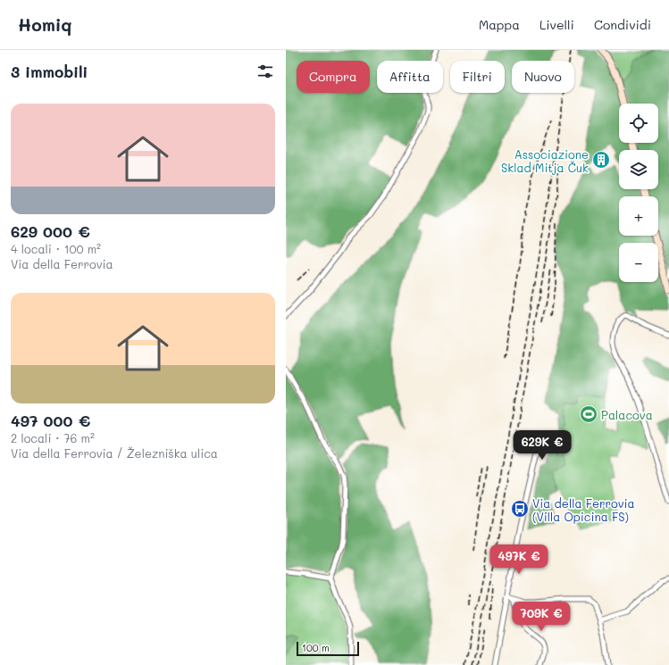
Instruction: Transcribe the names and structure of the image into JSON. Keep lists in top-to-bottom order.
{
  "places": {
    "building": ["Associazione Sklad Mitja Čuk"],
    "sports": ["Palacova"],
    "bus stop": ["Via della Ferrovia (Villa Opicina FS)"]
  },
  "scale_bar": "100 m",
  "page": {
    "header": "Homiq",
    "nav": ["Mappa", "Livelli", "Condividi"],
    "heading": "3 immobili",
    "chip": [
      "Compra",
      "Affitta",
      "Filtri",
      "Nuovo"
    ],
    "list": [
      {
        "name": "629 000 €",
        "note": "4 locali · 100 m² · Via della Ferrovia"
      },
      {
        "name": "497 000 €",
        "note": "2 locali · 76 m² · Via della Ferrovia / Železniška ulica"
      }
    ],
    "map_buttons": ["+", "−"],
    "price": ["629K €", "497K €", "709K €"],
    "scale": "100 m"
  }
}
